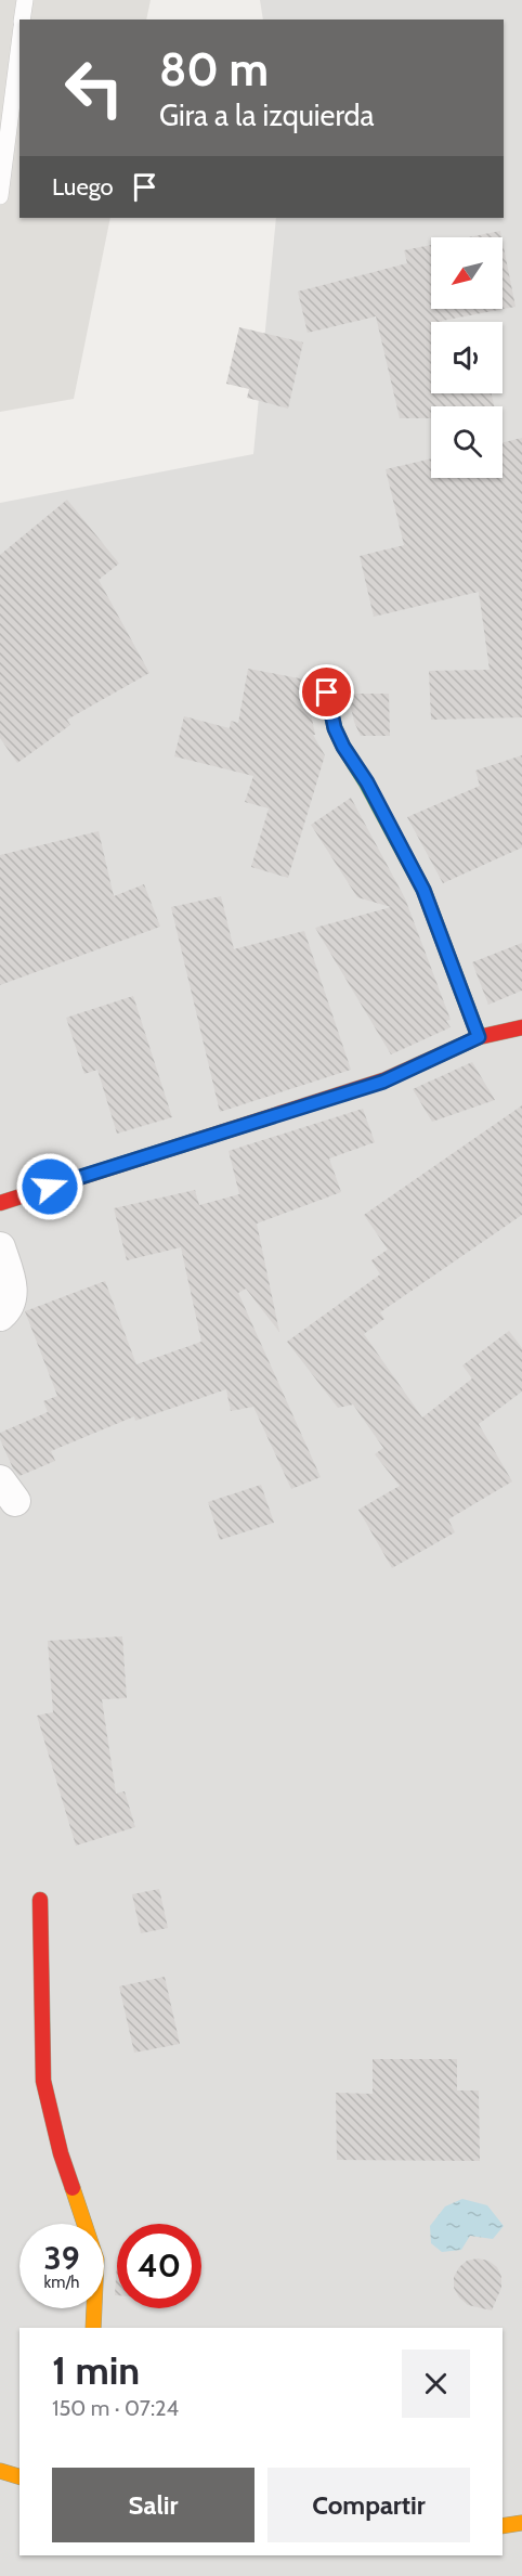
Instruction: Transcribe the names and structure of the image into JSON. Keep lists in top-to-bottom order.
{
  "north": "bottom left",
  "page": {
    "turn": ["80 m", "Gira a la izquierda"],
    "then": "Luego",
    "speed": "39 km/h",
    "limit": "40",
    "heading": ["1 min", "150 m · 07:24"],
    "buttons": ["Salir", "Compartir"]
  }
}
